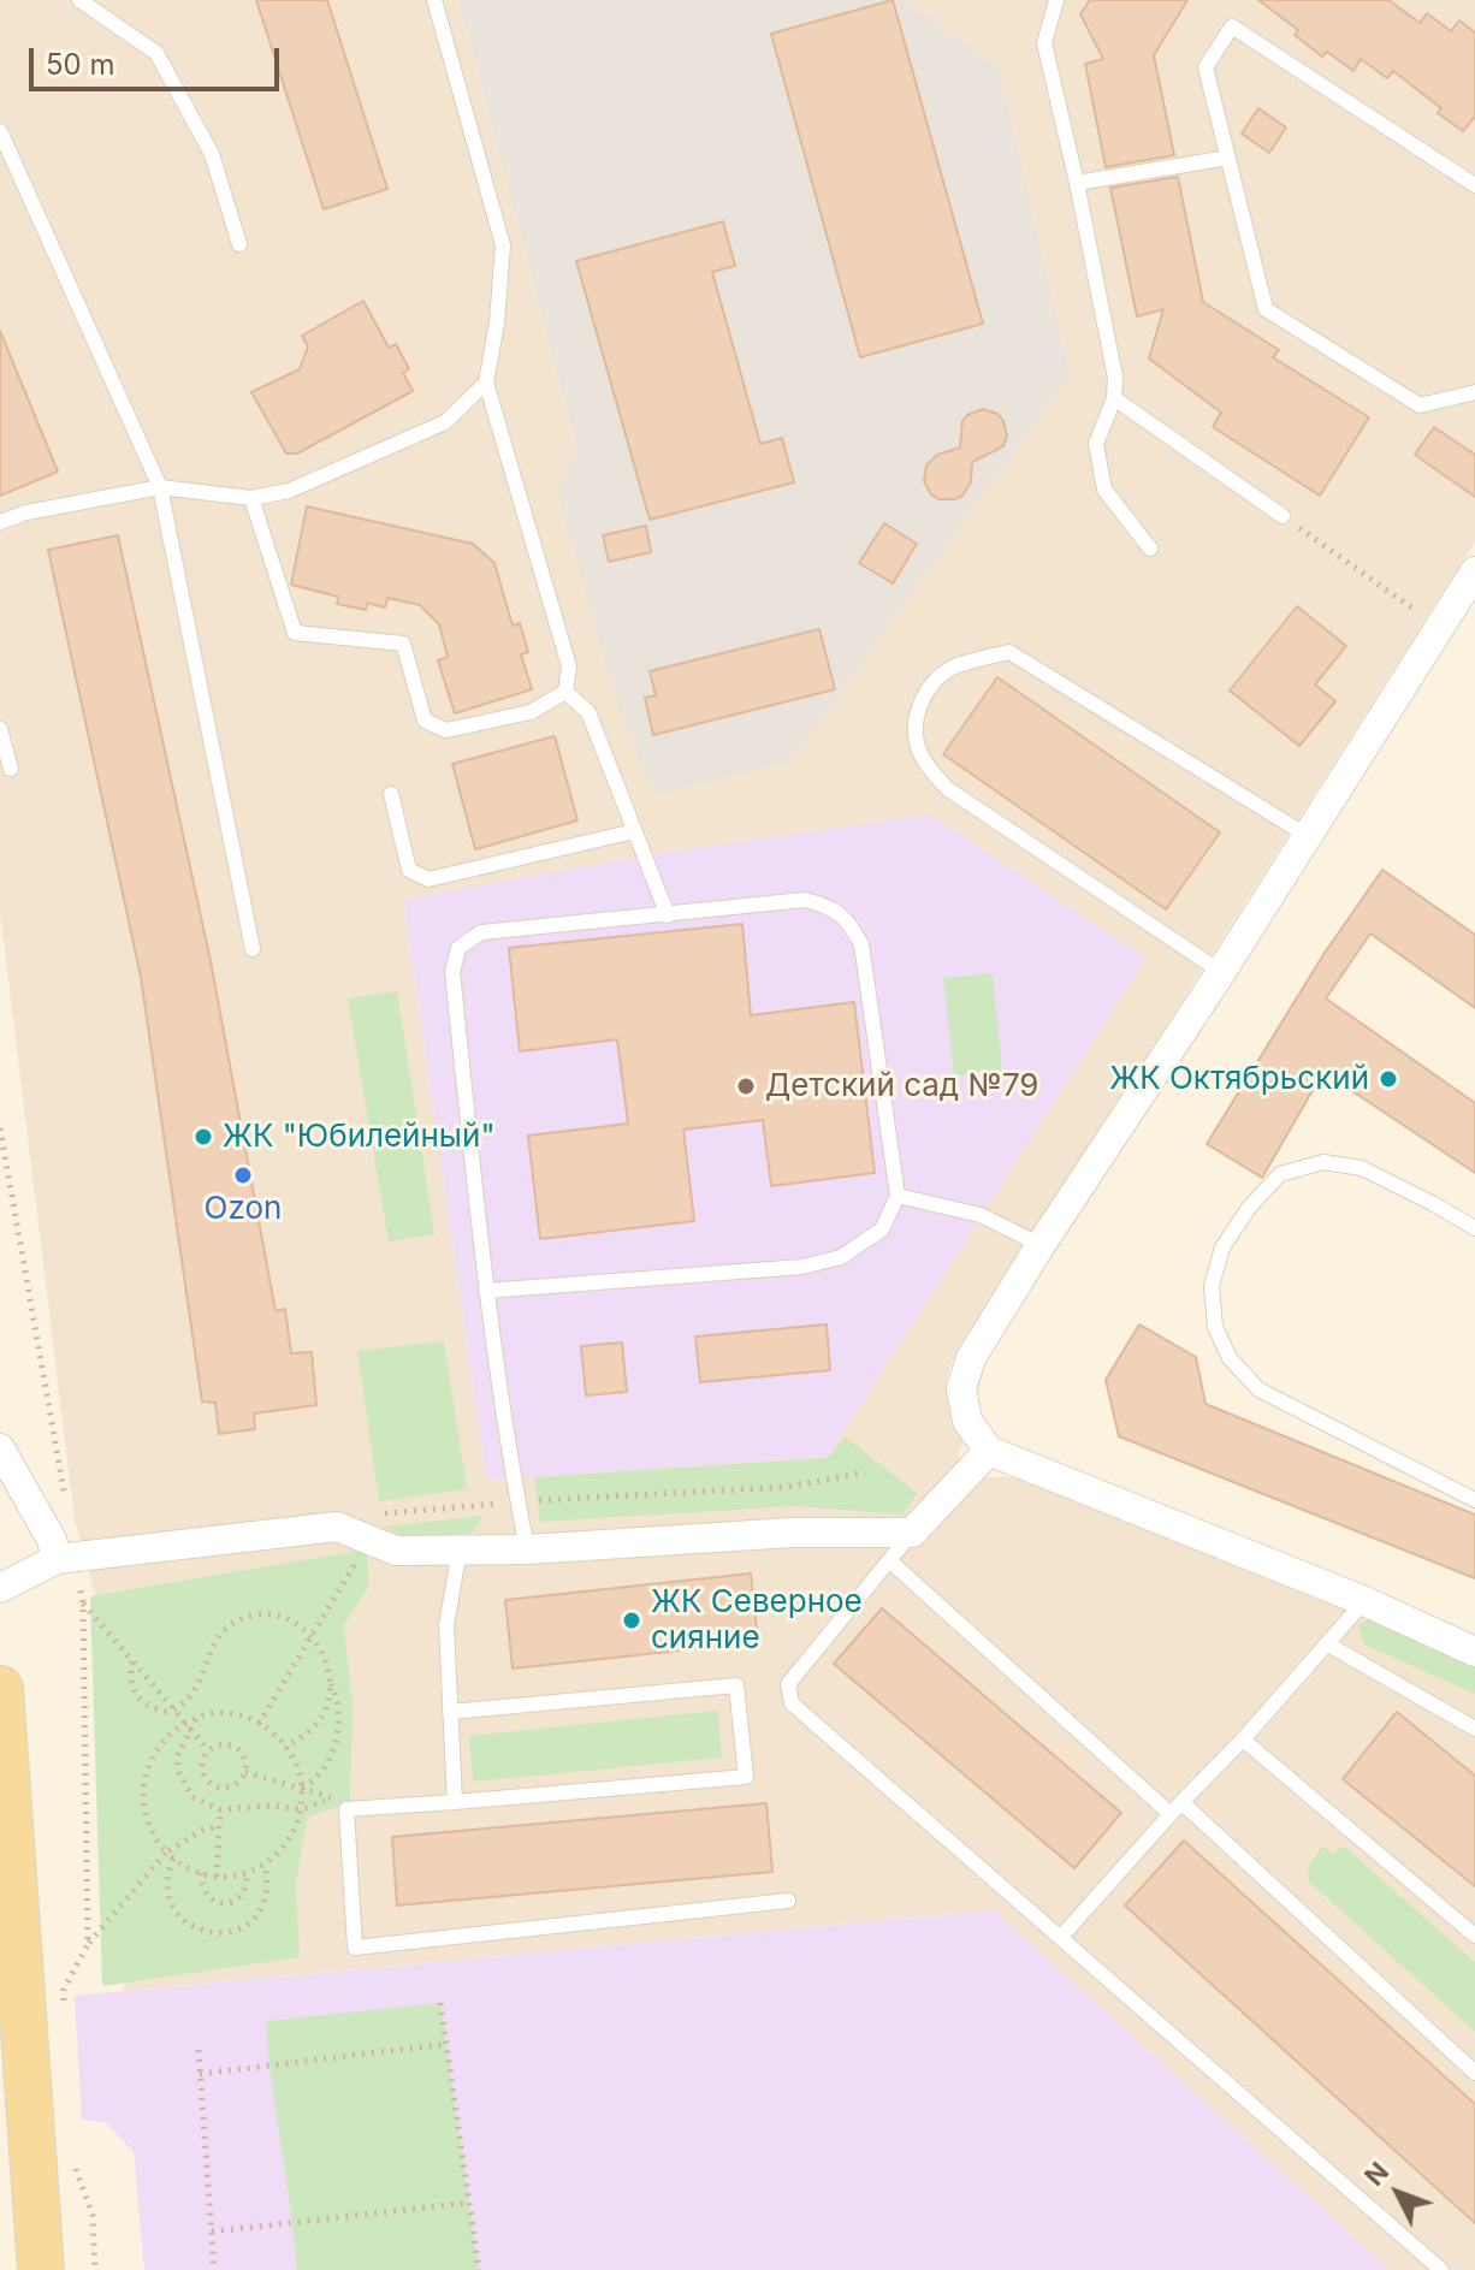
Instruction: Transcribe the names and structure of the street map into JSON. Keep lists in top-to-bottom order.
{
  "places": [
    "ЖК Октябрьский",
    "Детский сад №79",
    "ЖК \"Юбилейный\"",
    "Ozon",
    "ЖК Северное сияние"
  ],
  "scale_bar": "50 m",
  "north": "top left"
}
